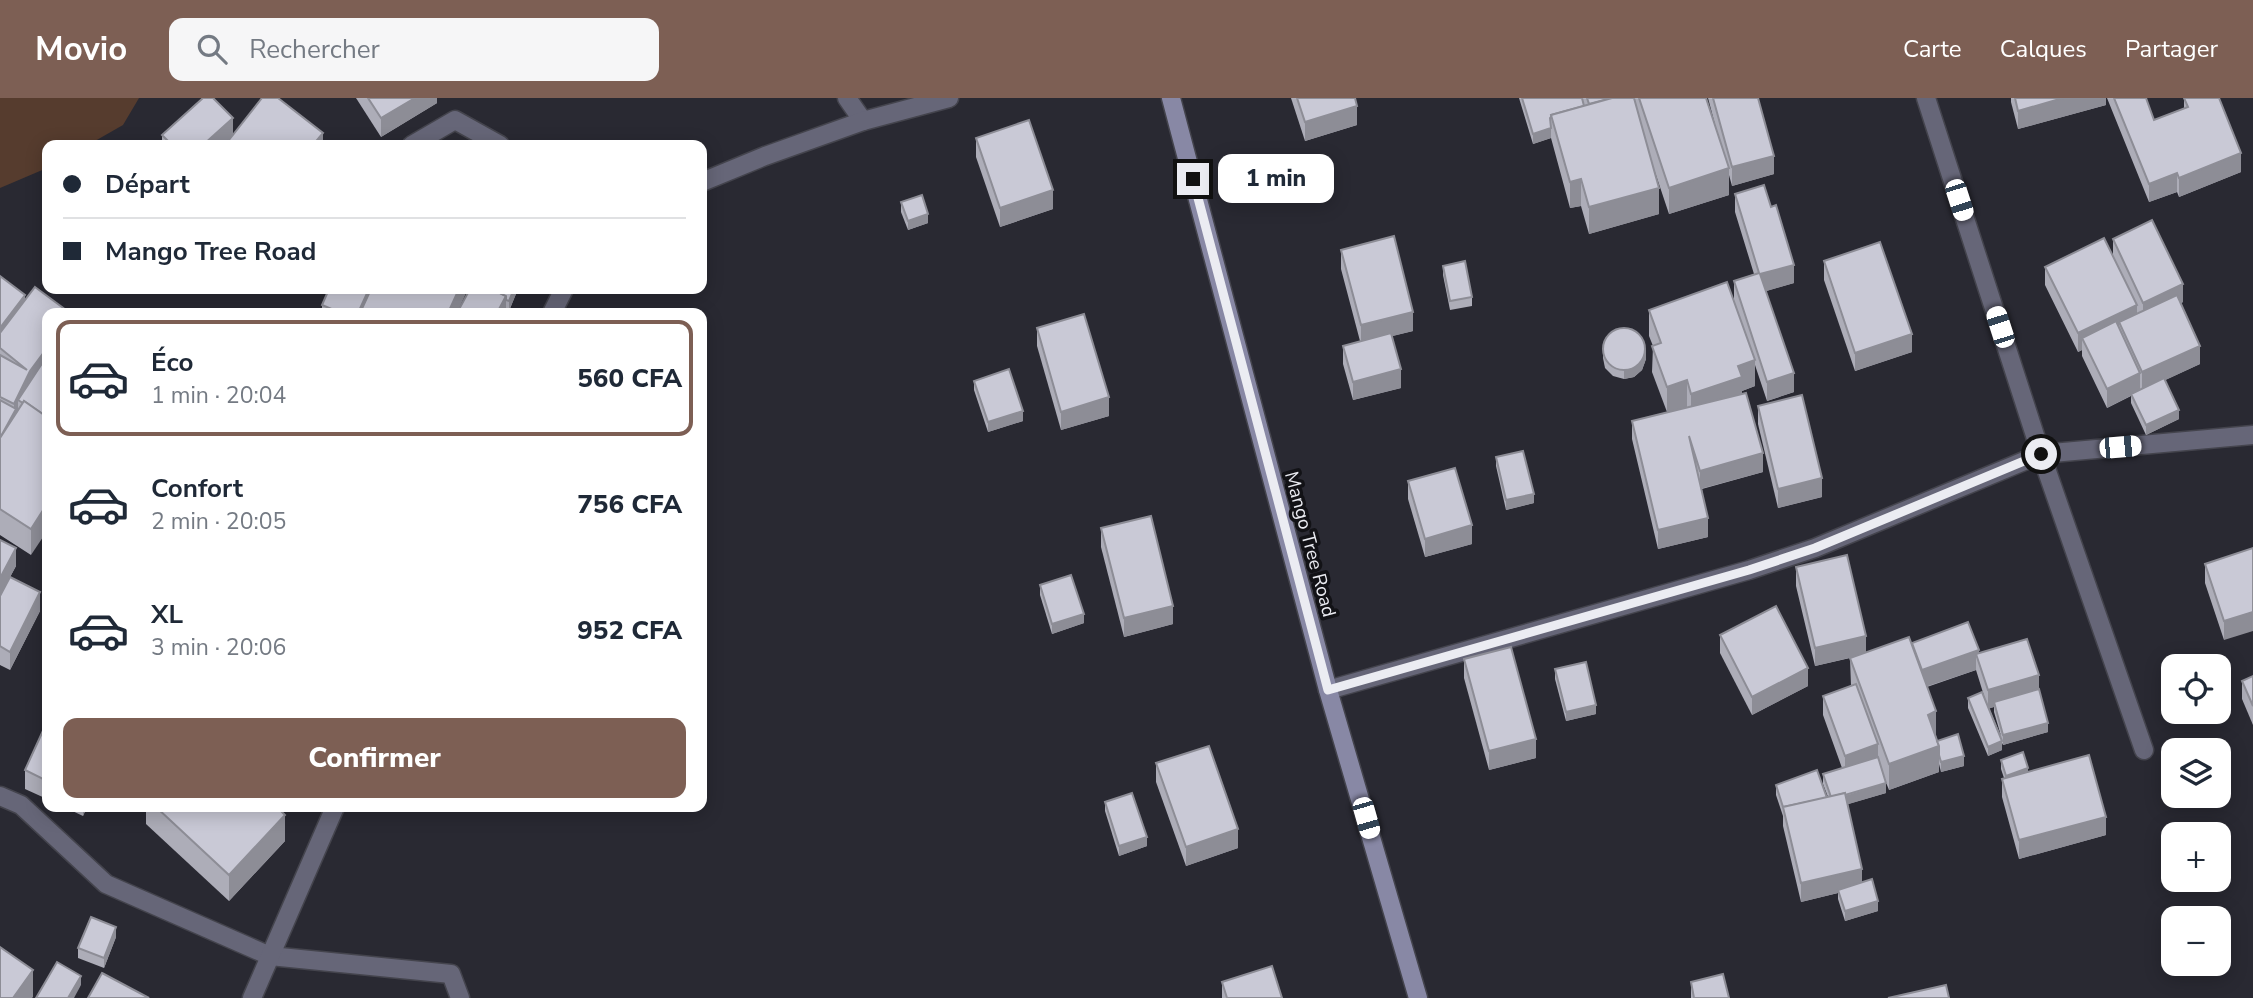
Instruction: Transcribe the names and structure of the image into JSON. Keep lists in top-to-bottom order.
{
  "streets": {
    "main road": ["Mango Tree Road"]
  },
  "page": {
    "header": "Movio",
    "search": "Rechercher",
    "nav": ["Carte", "Calques", "Partager"],
    "banner": ["Départ", "Mango Tree Road"],
    "bubble": "1 min",
    "list": [
      {
        "name": "Éco",
        "note": "1 min · 20:04",
        "value": "560 CFA"
      },
      {
        "name": "Confort",
        "note": "2 min · 20:05",
        "value": "756 CFA"
      },
      {
        "name": "XL",
        "note": "3 min · 20:06",
        "value": "952 CFA"
      }
    ],
    "map_buttons": ["+", "−"],
    "buttons": "Confirmer"
  }
}
